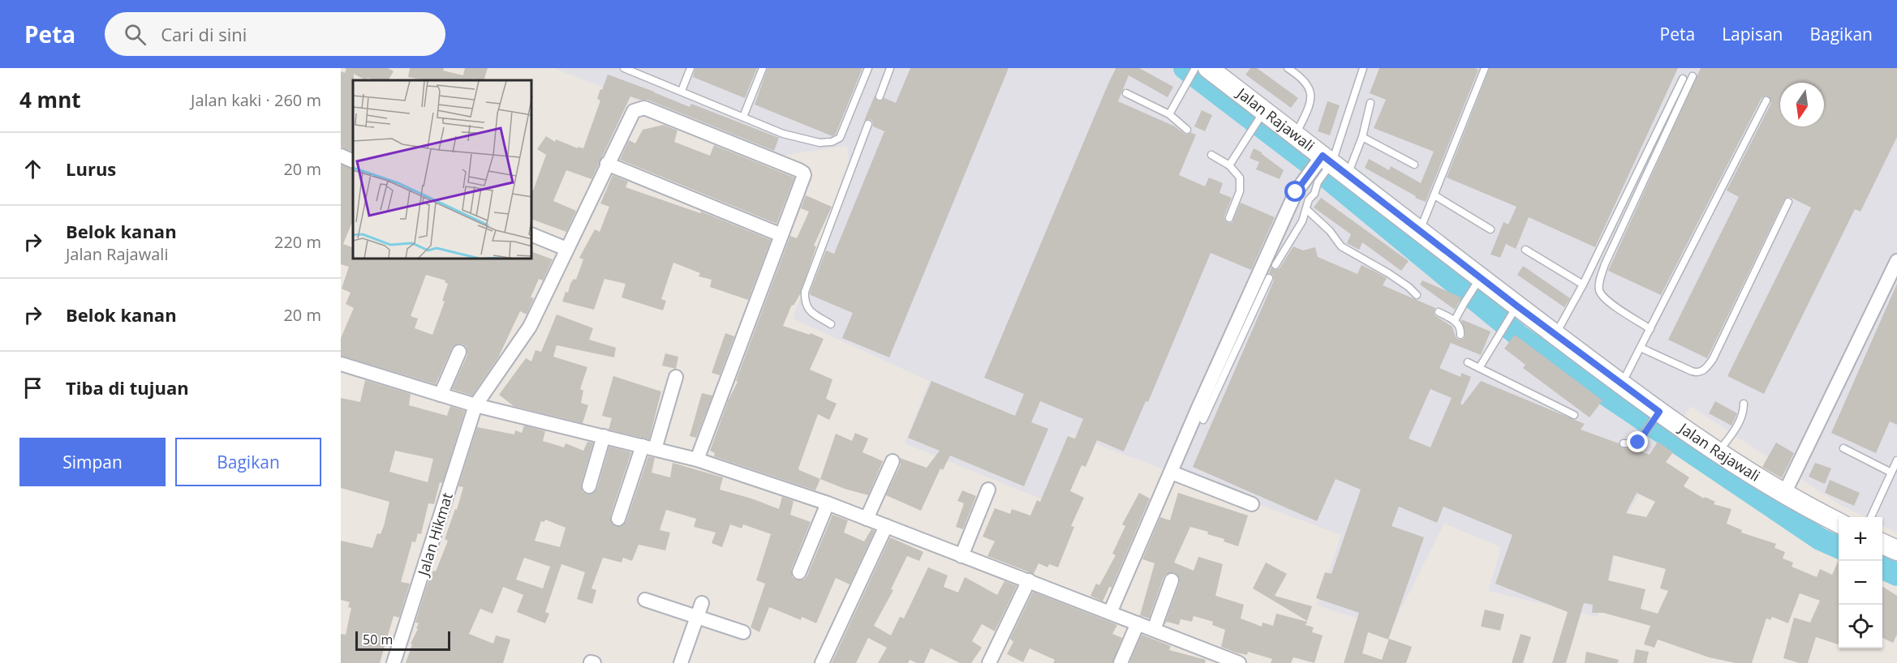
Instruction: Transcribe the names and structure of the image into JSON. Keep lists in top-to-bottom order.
{
  "streets": {
    "street": ["Jalan Rajawali", "Jalan Hikmat"]
  },
  "scale_bar": "50 m",
  "north": "bottom",
  "page": {
    "header": "Peta",
    "search": "Cari di sini",
    "nav": ["Peta", "Lapisan", "Bagikan"],
    "heading": ["4 mnt", "Jalan kaki · 260 m"],
    "list": [
      ["Lurus", "20 m"],
      ["Belok kanan", "Jalan Rajawali", "220 m"],
      ["Belok kanan", "20 m"],
      "Tiba di tujuan"
    ],
    "buttons": ["Simpan", "Bagikan"],
    "map_buttons": ["+", "−"],
    "scale": "50 m"
  }
}
